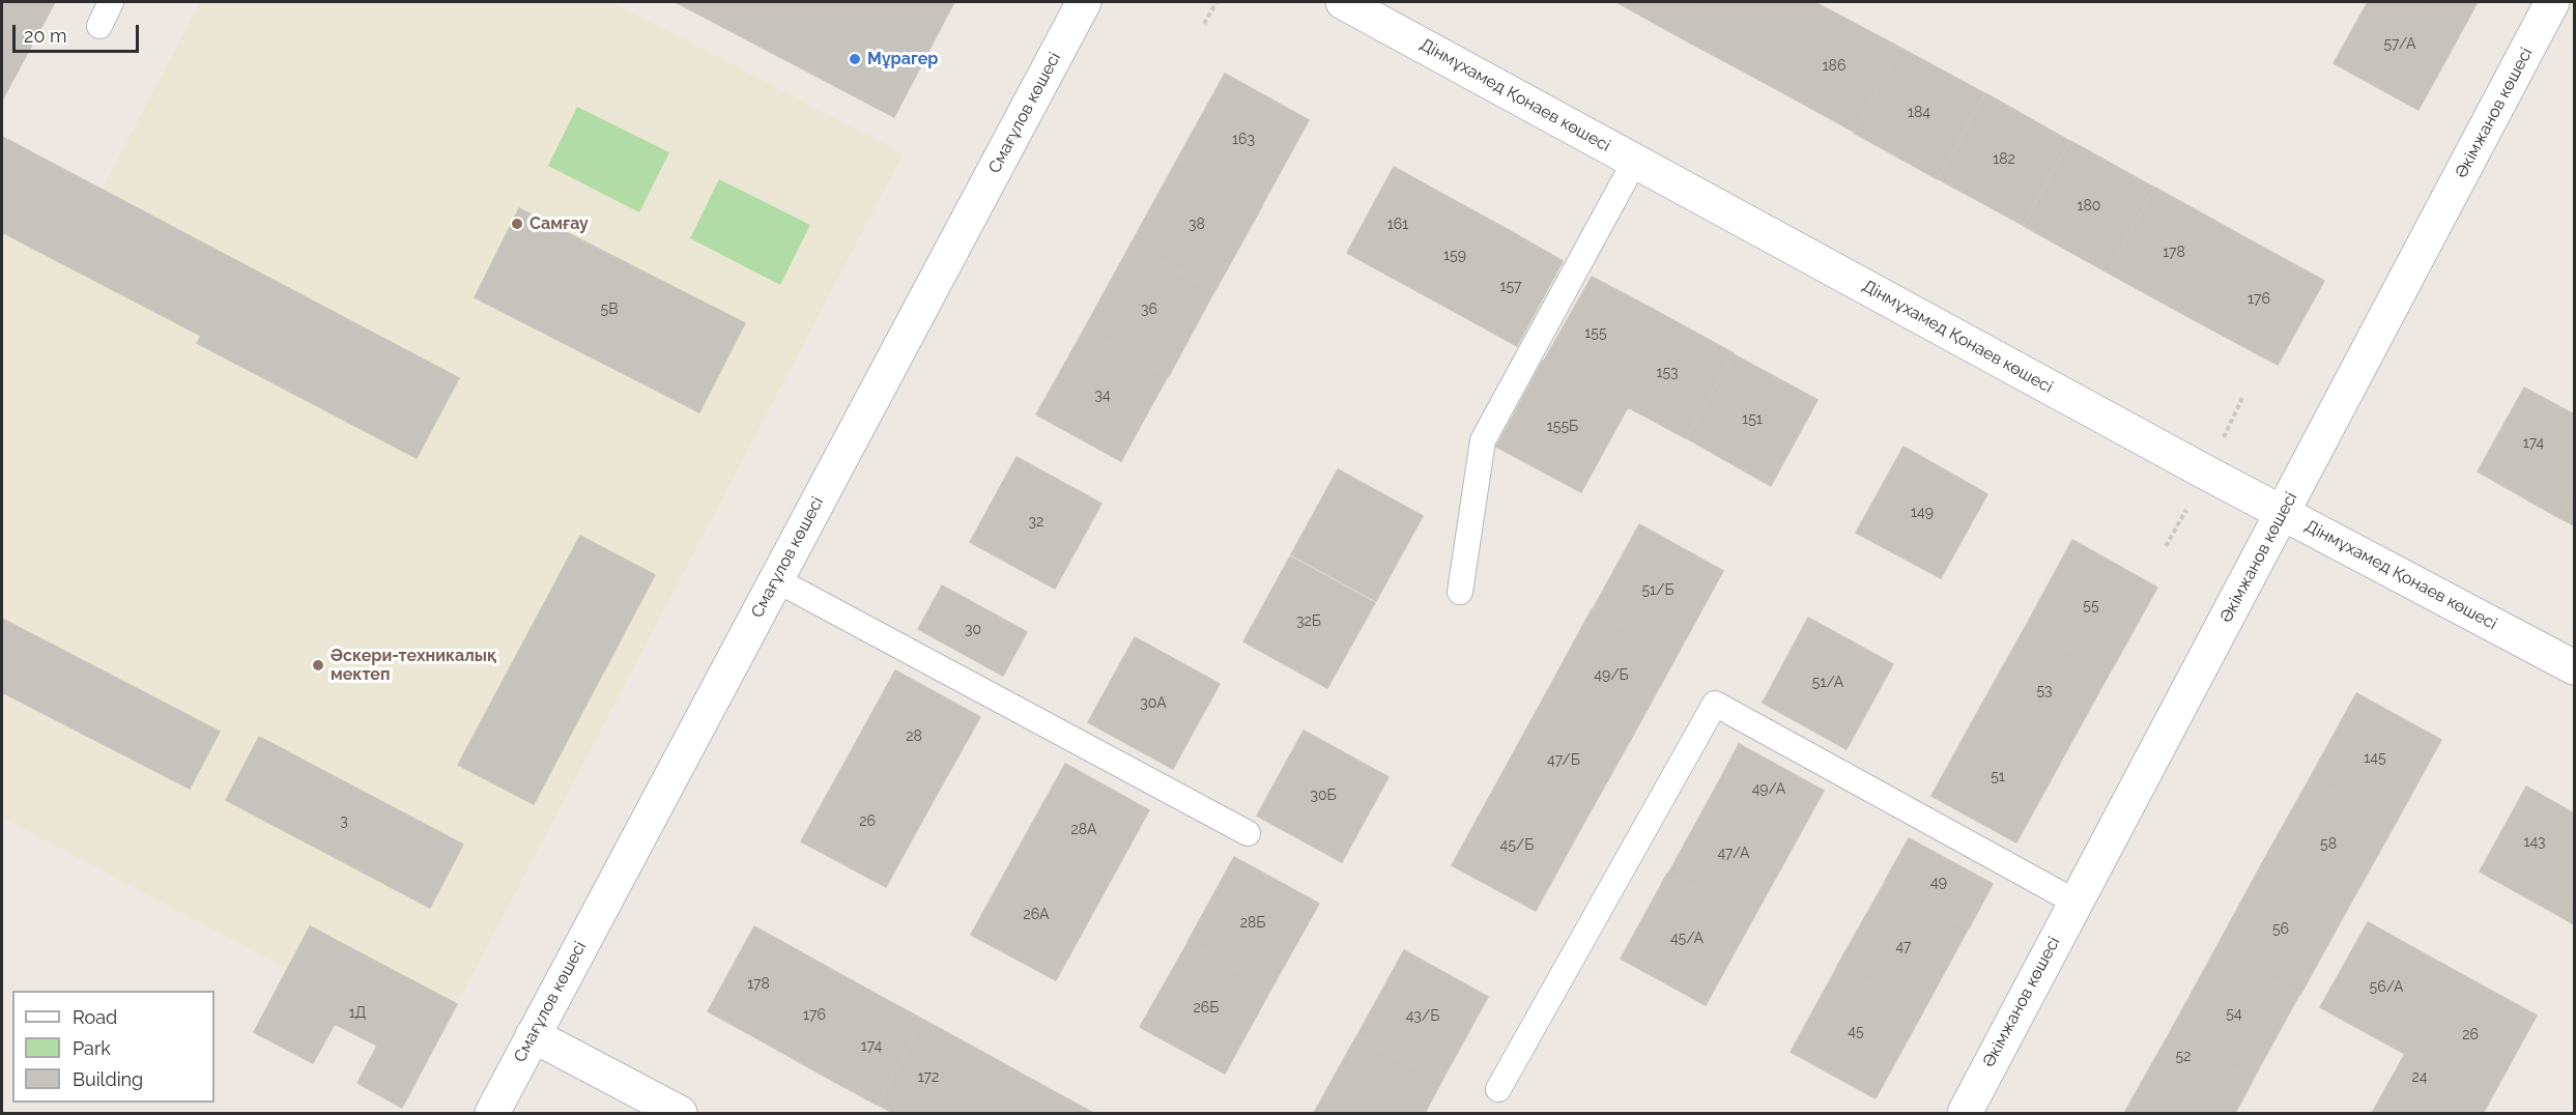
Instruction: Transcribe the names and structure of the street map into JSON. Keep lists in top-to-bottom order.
{
  "streets": {
    "street": ["Дінмұхамед Қонаев көшесі", "Смағұлов көшесі", "Әкімжанов көшесі"]
  },
  "crossings": [
    ["Дінмұхамед Қонаев көшесі", "Әкімжанов көшесі"]
  ],
  "places": ["Мұрагер", "Самғау", "Әскери-техникалық мектеп"],
  "house_numbers": [
    "57/А",
    "186",
    "184",
    "163",
    "182",
    "180",
    "38",
    "161",
    "178",
    "159",
    "157",
    "176",
    "5В",
    "36",
    "155",
    "153",
    "34",
    "151",
    "155Б",
    "174",
    "149",
    "32",
    "51/Б",
    "55",
    "32Б",
    "30",
    "49/Б",
    "51/А",
    "53",
    "30А",
    "28",
    "145",
    "47/Б",
    "51",
    "49/А",
    "30Б",
    "3",
    "26",
    "28А",
    "143",
    "58",
    "45/Б",
    "47/А",
    "49",
    "26А",
    "28Б",
    "56",
    "45/А",
    "47",
    "178",
    "56/А",
    "26Б",
    "1Д",
    "54",
    "176",
    "43/Б",
    "45",
    "26",
    "174",
    "52",
    "172",
    "24"
  ],
  "legend": ["Road", "Park", "Building"],
  "scale_bar": "20 m"
}
